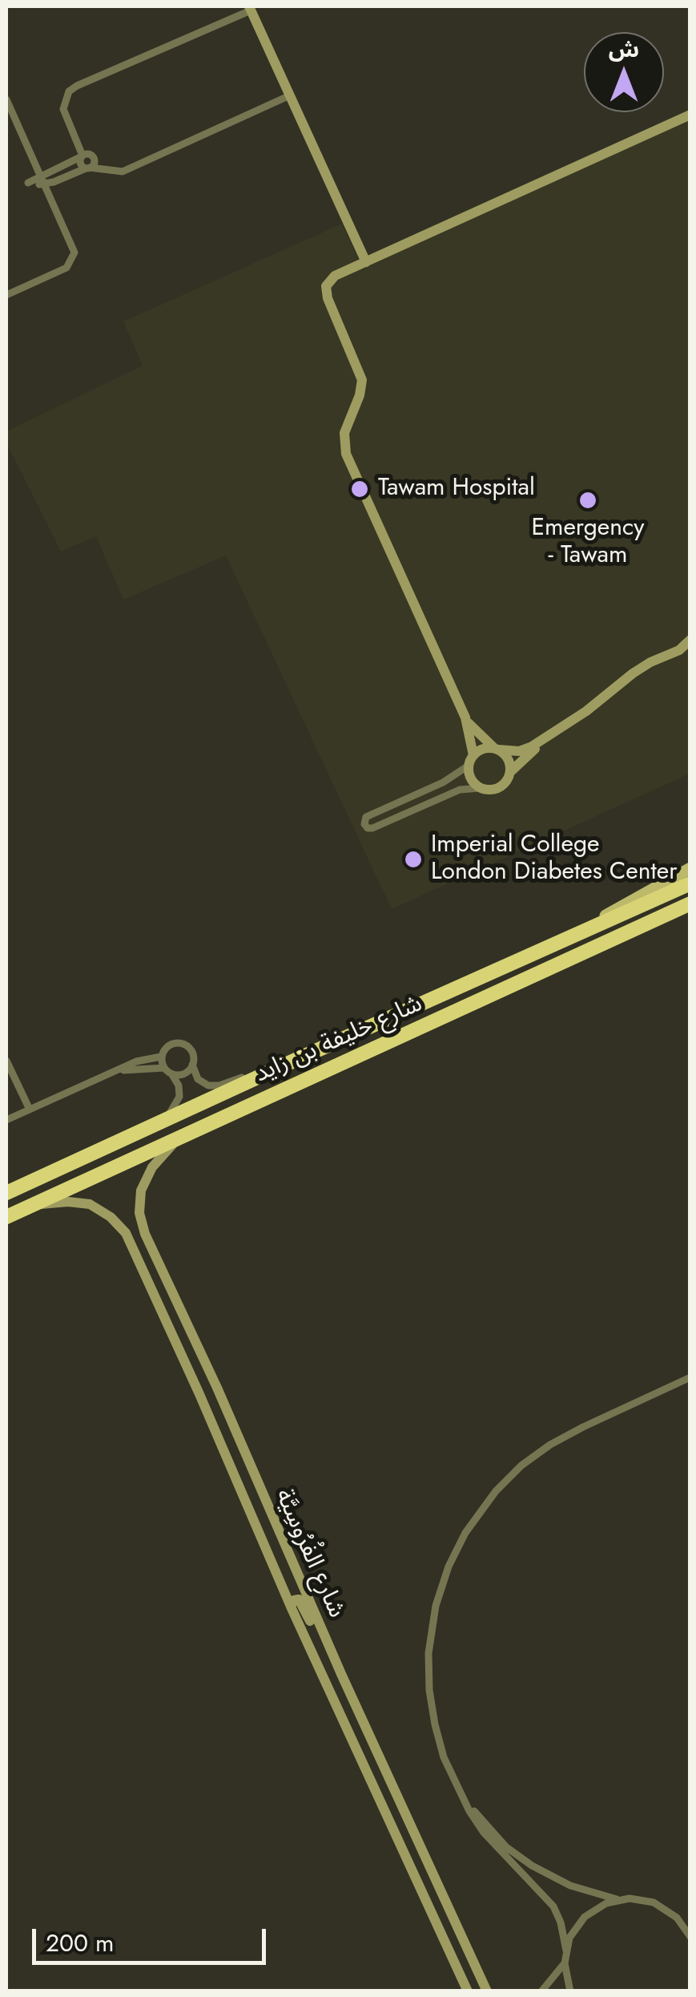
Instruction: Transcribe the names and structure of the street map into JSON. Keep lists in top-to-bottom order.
{
  "streets": {
    "highway": ["شارع خليفة بن زايد"],
    "street": ["شارع الفُرُوسِيَّة"]
  },
  "crossings": [
    ["شارع خليفة بن زايد", "شارع الفُرُوسِيَّة"]
  ],
  "places": ["Tawam Hospital", "Emergency - Tawam", "Imperial College London Diabetes Center"],
  "scale_bar": "200 m",
  "north": "top"
}
